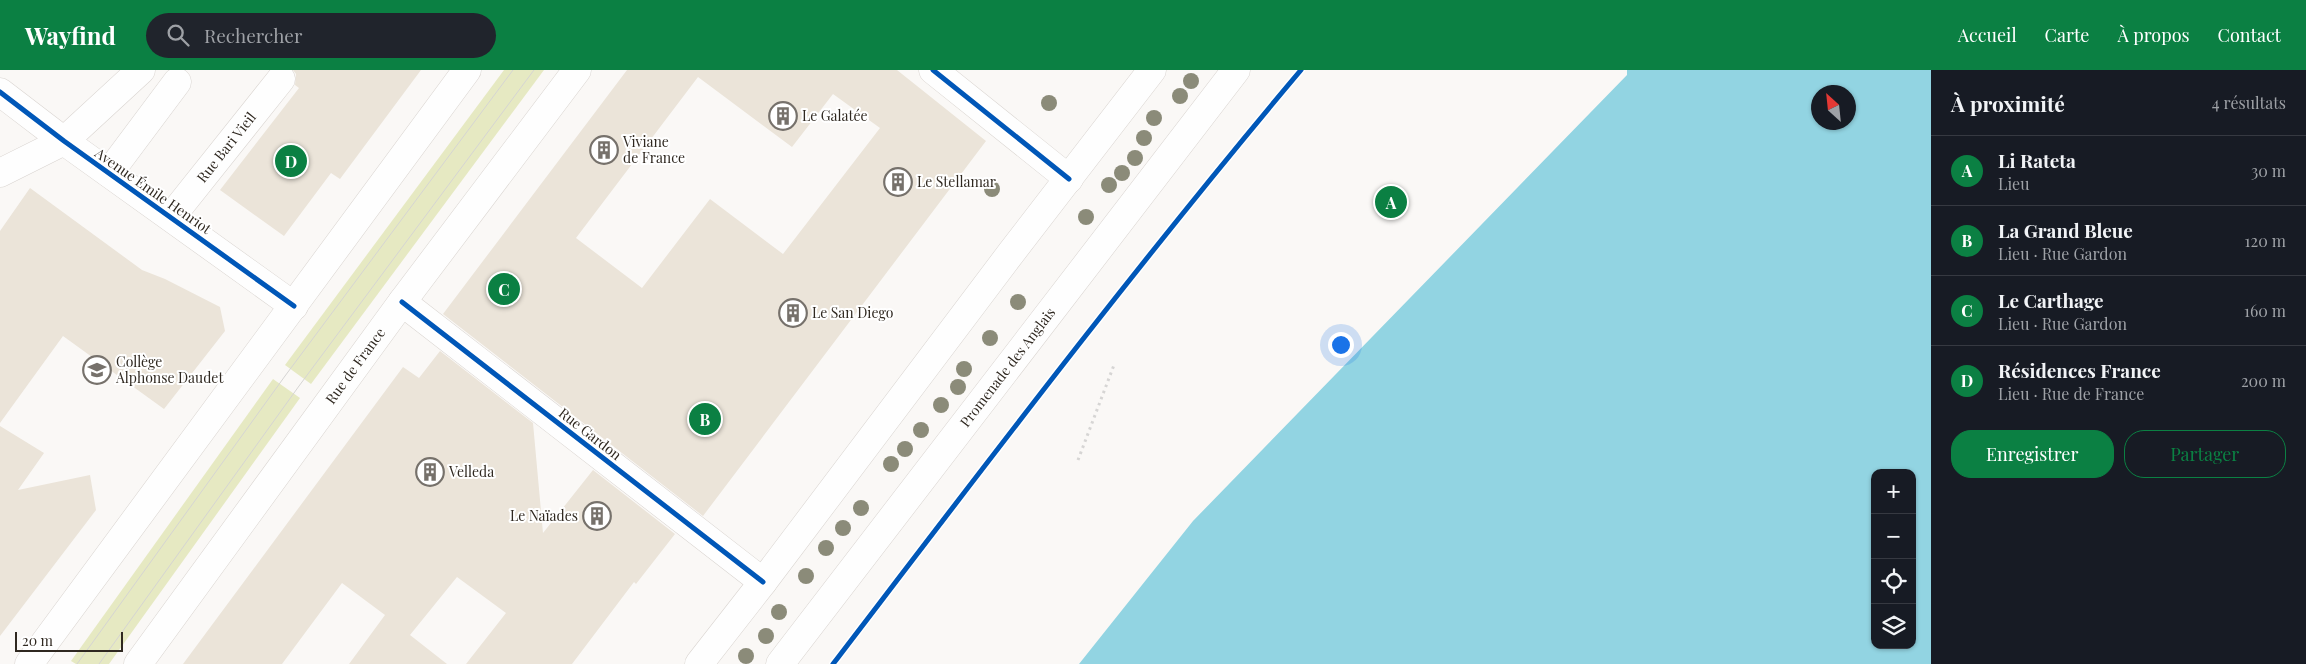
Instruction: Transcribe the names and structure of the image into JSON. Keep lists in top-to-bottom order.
{
  "streets": {
    "main road": [
      "Rue Bari Vieil",
      "Avenue Émile Henriot",
      "Rue de France",
      "Promenade des Anglais",
      "Rue Gardon"
    ]
  },
  "crossings": [
    ["Rue Bari Vieil", "Avenue Émile Henriot"],
    ["Rue de France", "Rue Gardon"]
  ],
  "places": {
    "building": [
      "Le Galatée",
      "Viviane de France",
      "Le Stellamar",
      "Le San Diego",
      "Velleda",
      "Le Naïades"
    ],
    "school or university": ["Collège Alphonse Daudet"]
  },
  "scale_bar": "20 m",
  "north": "top left",
  "page": {
    "header": "Wayfind",
    "search": "Rechercher",
    "nav": [
      "Accueil",
      "Carte",
      "À propos",
      "Contact"
    ],
    "heading": ["À proximité", "4 résultats"],
    "list": [
      {
        "mark": "A",
        "name": "Li Rateta",
        "note": "Lieu",
        "value": "30 m"
      },
      {
        "mark": "B",
        "name": "La Grand Bleue",
        "note": "Lieu · Rue Gardon",
        "value": "120 m"
      },
      {
        "mark": "C",
        "name": "Le Carthage",
        "note": "Lieu · Rue Gardon",
        "value": "160 m"
      },
      {
        "mark": "D",
        "name": "Résidences France",
        "note": "Lieu · Rue de France",
        "value": "200 m"
      }
    ],
    "pins": [
      "D",
      "A",
      "C",
      "B"
    ],
    "buttons": ["Enregistrer", "Partager"],
    "map_buttons": ["+", "−"],
    "scale": "20 m"
  }
}
